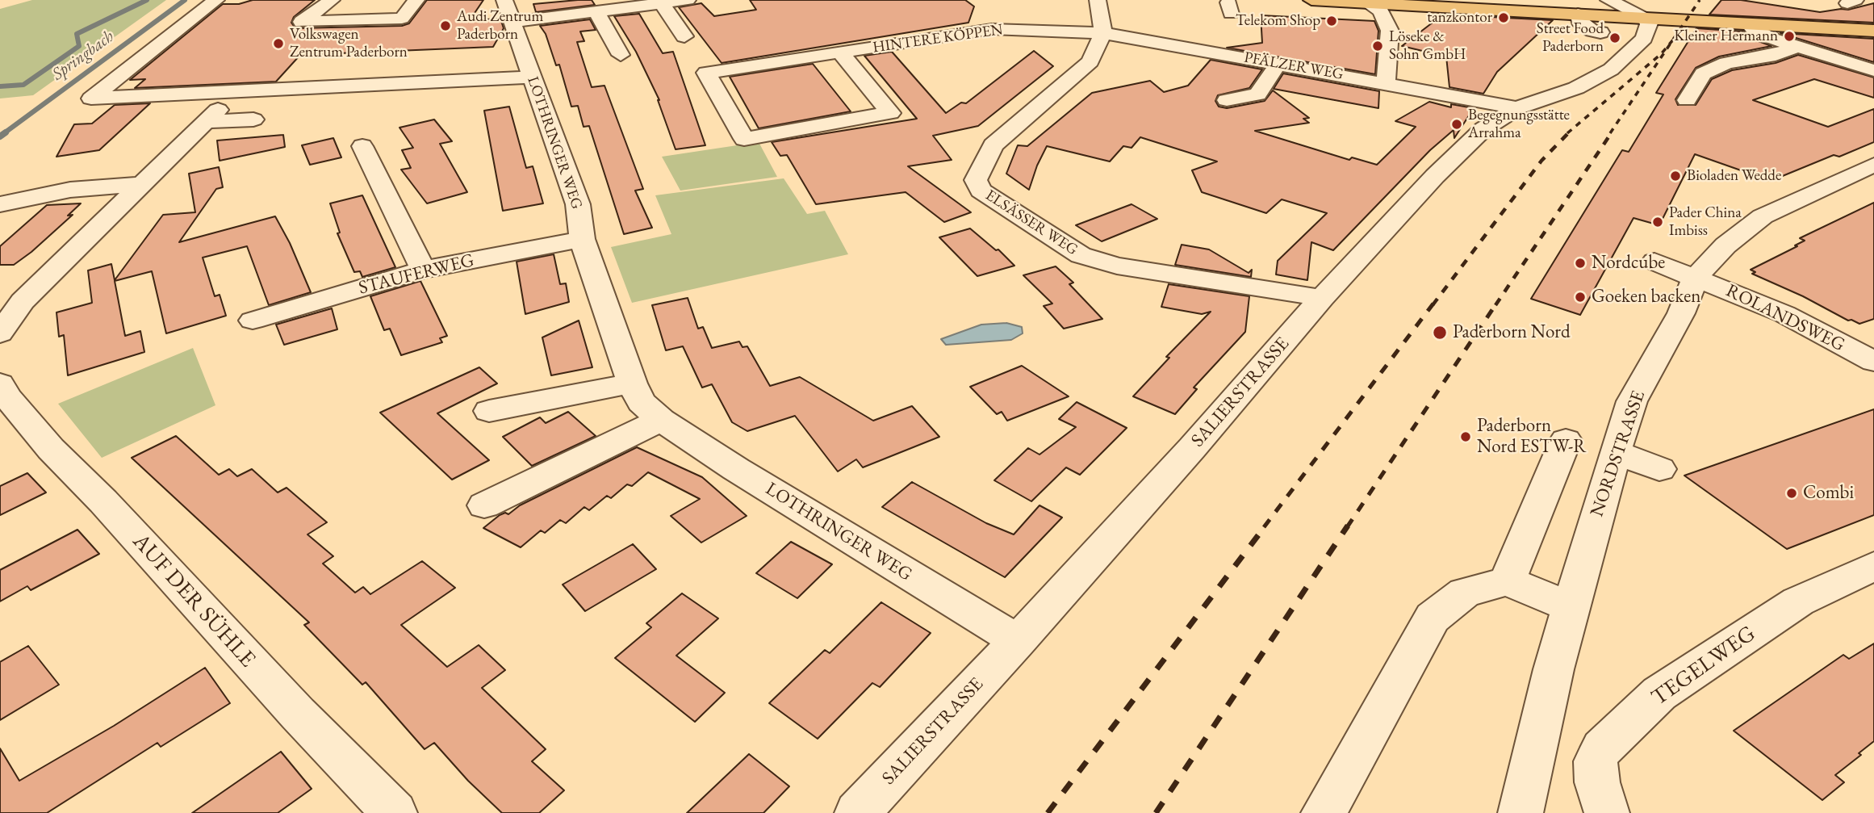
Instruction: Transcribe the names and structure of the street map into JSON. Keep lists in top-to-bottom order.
{
  "streets": {
    "street": [
      "HINTERE KÖPPEN",
      "PFÄLZER WEG",
      "LOTHRINGER WEG",
      "ELSÄSSER WEG",
      "STAUFERWEG",
      "ROLANDSWEG",
      "SALIERSTRASSE",
      "NORDSTRASSE",
      "AUF DER SÜHLE",
      "TEGELWEG"
    ]
  },
  "crossings": [
    ["HINTERE KÖPPEN", "PFÄLZER WEG"],
    ["HINTERE KÖPPEN", "ELSÄSSER WEG"],
    ["PFÄLZER WEG", "ELSÄSSER WEG"],
    ["PFÄLZER WEG", "SALIERSTRASSE"],
    ["LOTHRINGER WEG", "STAUFERWEG"],
    ["LOTHRINGER WEG", "SALIERSTRASSE"],
    ["ELSÄSSER WEG", "SALIERSTRASSE"],
    ["ROLANDSWEG", "NORDSTRASSE"]
  ],
  "water": ["Springbach"],
  "places": [
    "tanzkontor",
    "Telekom Shop",
    "Audi Zentrum Paderborn",
    "Kleiner Hermann",
    "Street Food Paderborn",
    "Volkswagen Zentrum Paderborn",
    "Löseke & Sohn GmbH",
    "Begegnungsstätte Arrahma",
    "Bioladen Wedde",
    "Pader China Imbiss",
    "Nordcube",
    "Goeken backen",
    "Paderborn Nord",
    "Paderborn Nord ESTW-R",
    "Combi"
  ]
}
